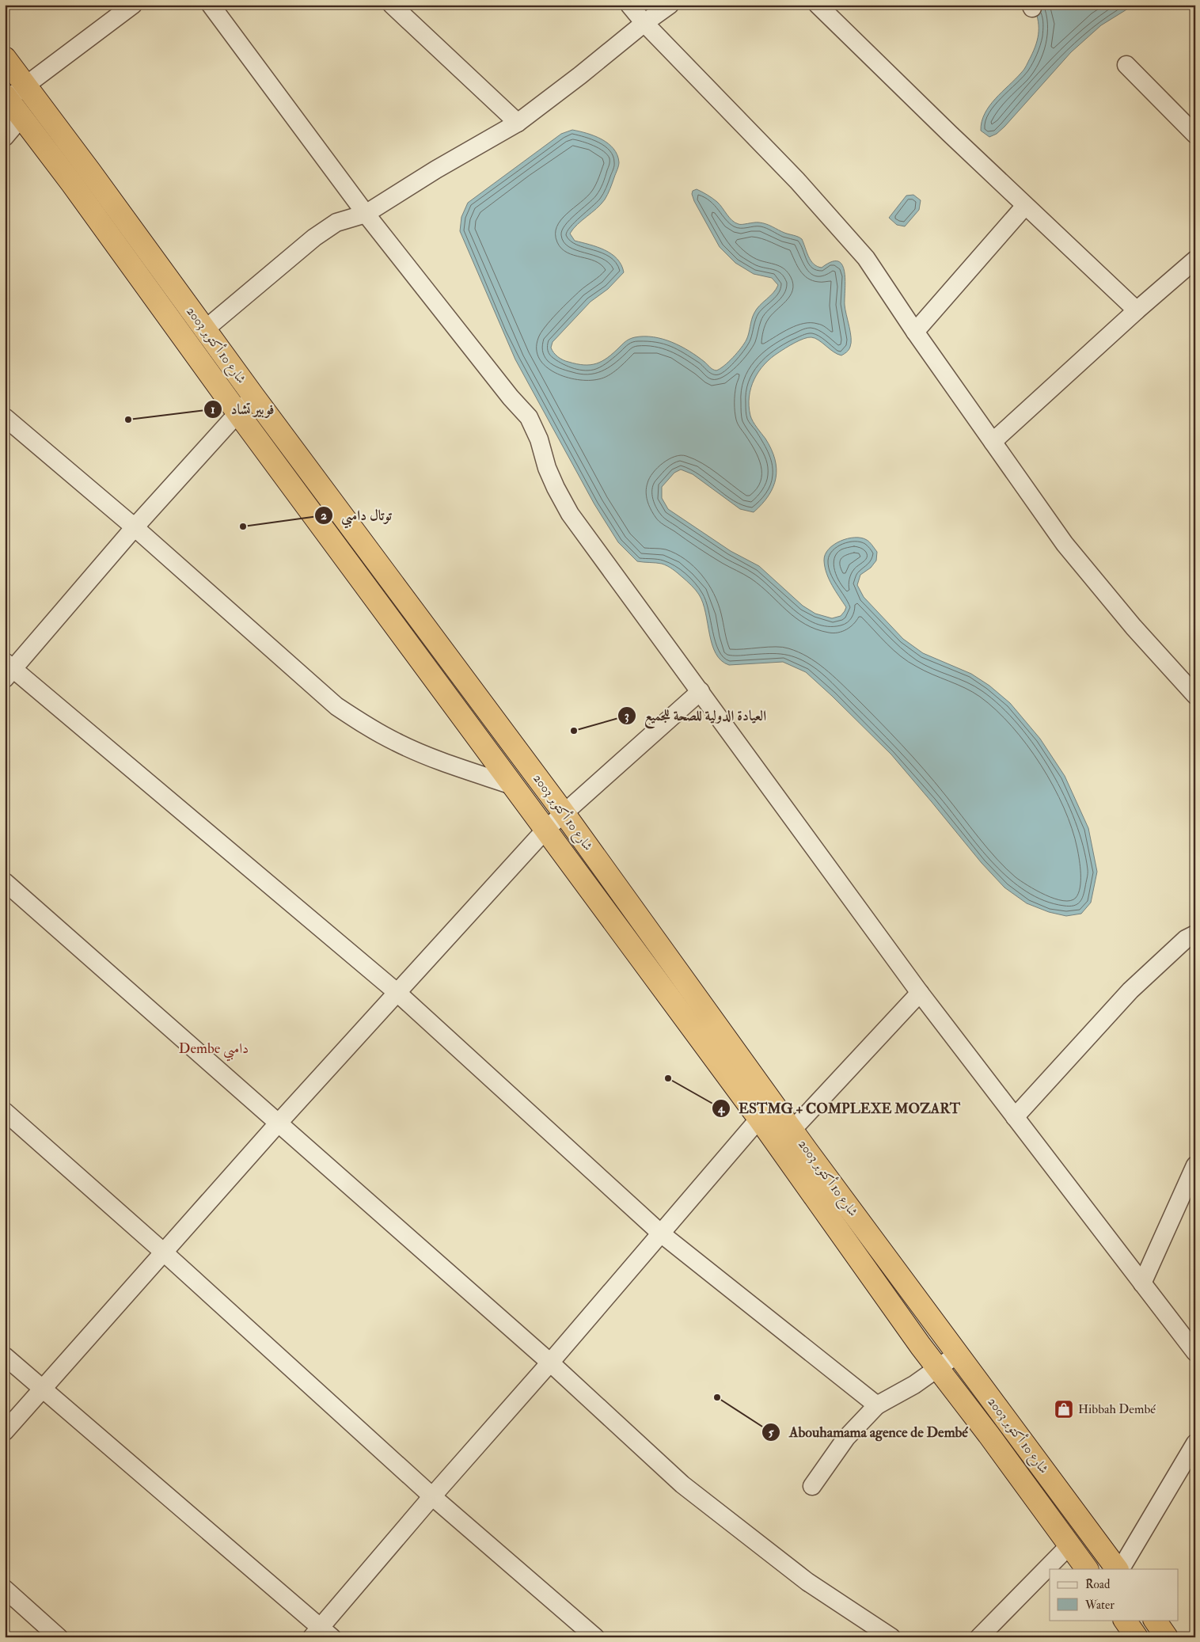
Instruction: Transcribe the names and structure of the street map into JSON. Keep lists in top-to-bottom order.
{
  "streets": {
    "highway": ["شارع 10 أكتوبر 2003"]
  },
  "districts": ["Dembe دامبي"],
  "places": {
    "other": [
      "فوبير تشاد",
      "توتال دامبي",
      "العيادة الدولية للصحة للجميع",
      "ESTMG + COMPLEXE MOZART",
      "Abouhamama agence de Dembé"
    ],
    "shop": ["Hibbah Dembé"]
  },
  "legend": ["Road", "Water"]
}
